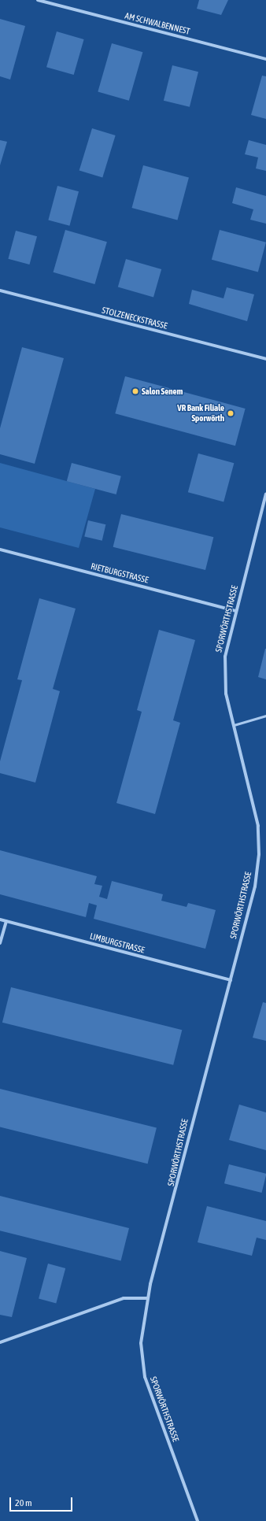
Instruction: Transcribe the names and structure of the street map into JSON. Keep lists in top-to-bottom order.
{
  "streets": {
    "street": [
      "AM SCHWALBENNEST",
      "STOLZENECKSTRASSE",
      "RIETBURGSTRASSE",
      "SPORWÖRTHSTRASSE",
      "LIMBURGSTRASSE"
    ]
  },
  "crossings": [
    ["RIETBURGSTRASSE", "SPORWÖRTHSTRASSE"],
    ["SPORWÖRTHSTRASSE", "LIMBURGSTRASSE"]
  ],
  "places": ["Salon Senem", "VR Bank Filiale Sporwörth"],
  "scale_bar": "20 m"
}
